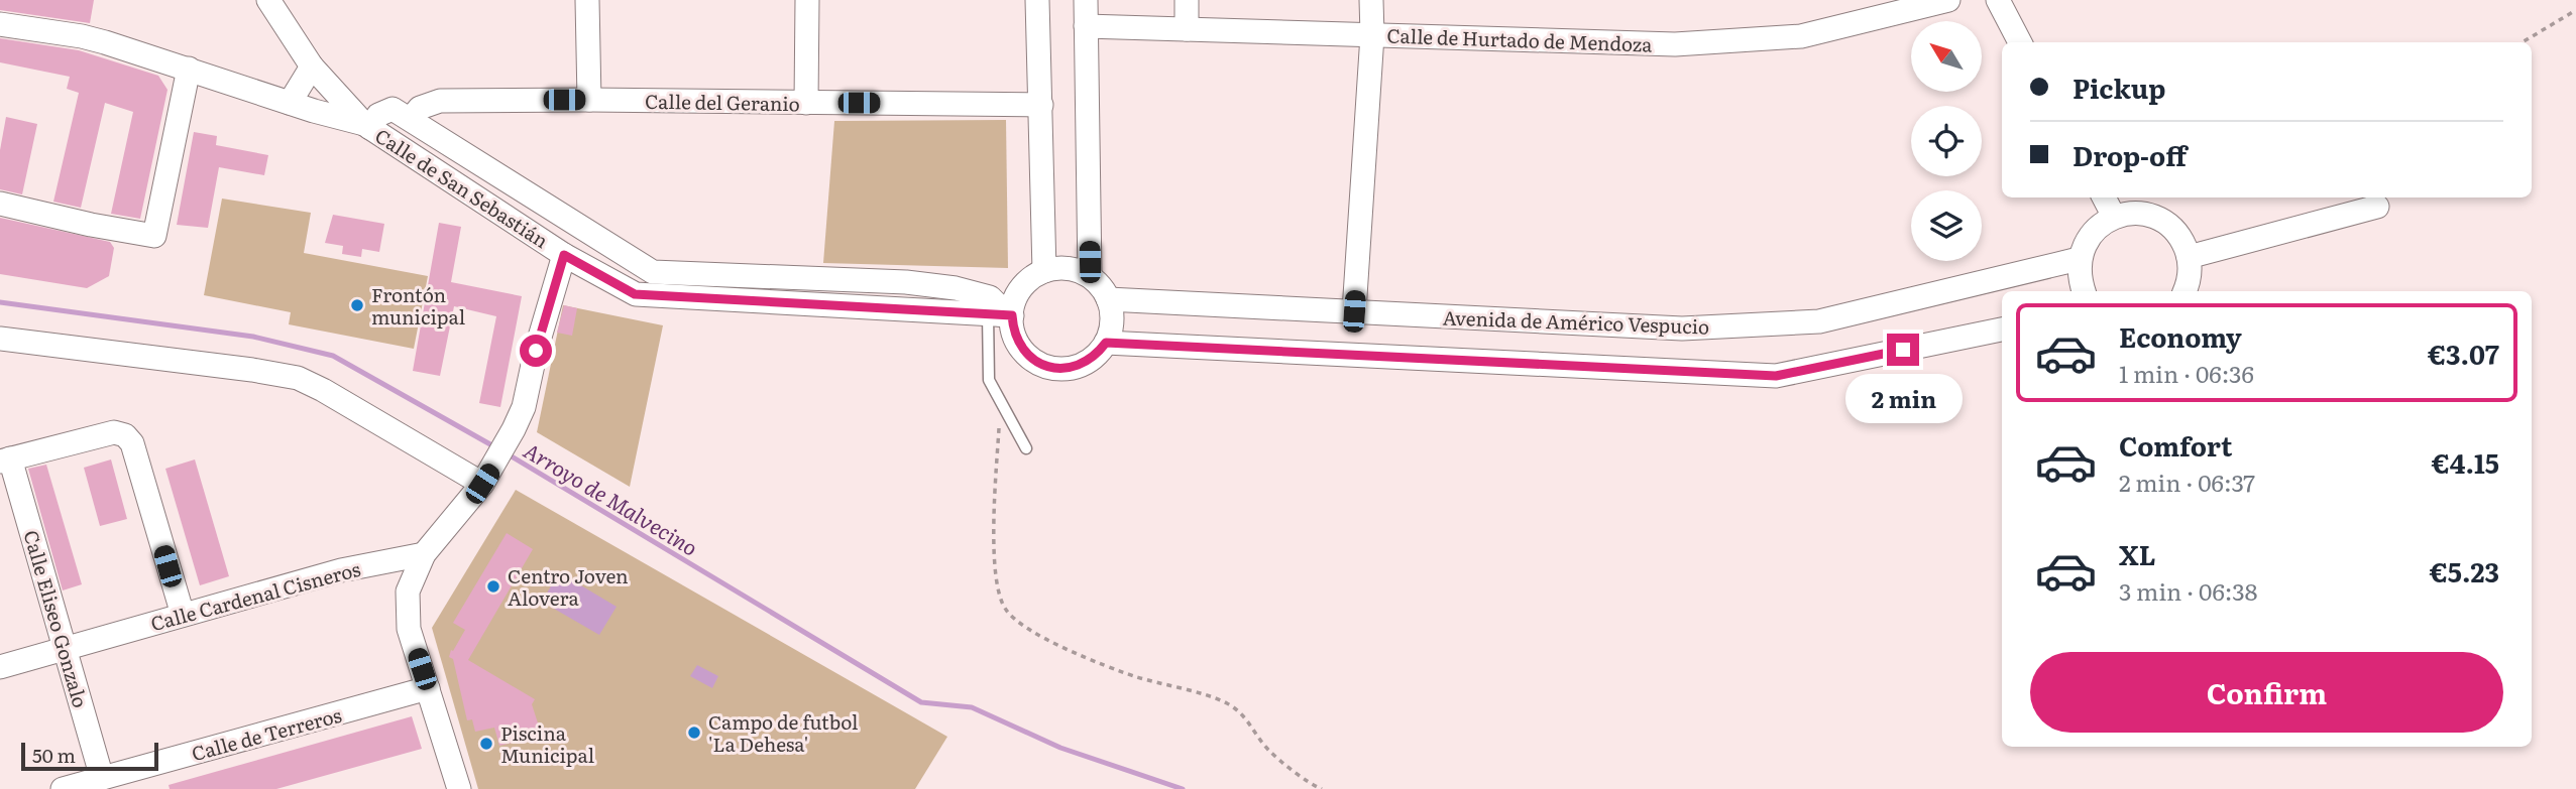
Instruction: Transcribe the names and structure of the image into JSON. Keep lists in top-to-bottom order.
{
  "streets": {
    "street": [
      "Calle de Hurtado de Mendoza",
      "Calle del Geranio",
      "Calle de San Sebastián",
      "Avenida de Américo Vespucio",
      "Calle Cardenal Cisneros",
      "Calle Eliseo Gonzalo",
      "Calle de Terreros"
    ]
  },
  "crossings": [
    ["Calle de San Sebastián", "Avenida de Américo Vespucio"],
    ["Calle Cardenal Cisneros", "Calle Eliseo Gonzalo"],
    ["Calle Eliseo Gonzalo", "Calle de Terreros"]
  ],
  "water": ["Arroyo de Malvecino"],
  "places": [
    "Frontón municipal",
    "Centro Joven Alovera",
    "Campo de futbol 'La Dehesa'",
    "Piscina Municipal"
  ],
  "scale_bar": "50 m",
  "north": "top left",
  "page": {
    "banner": ["Pickup", "Drop-off"],
    "list": [
      {
        "name": "Economy",
        "note": "1 min · 06:36",
        "value": "€3.07"
      },
      {
        "name": "Comfort",
        "note": "2 min · 06:37",
        "value": "€4.15"
      },
      {
        "name": "XL",
        "note": "3 min · 06:38",
        "value": "€5.23"
      }
    ],
    "bubble": "2 min",
    "buttons": "Confirm",
    "scale": "50 m"
  }
}
